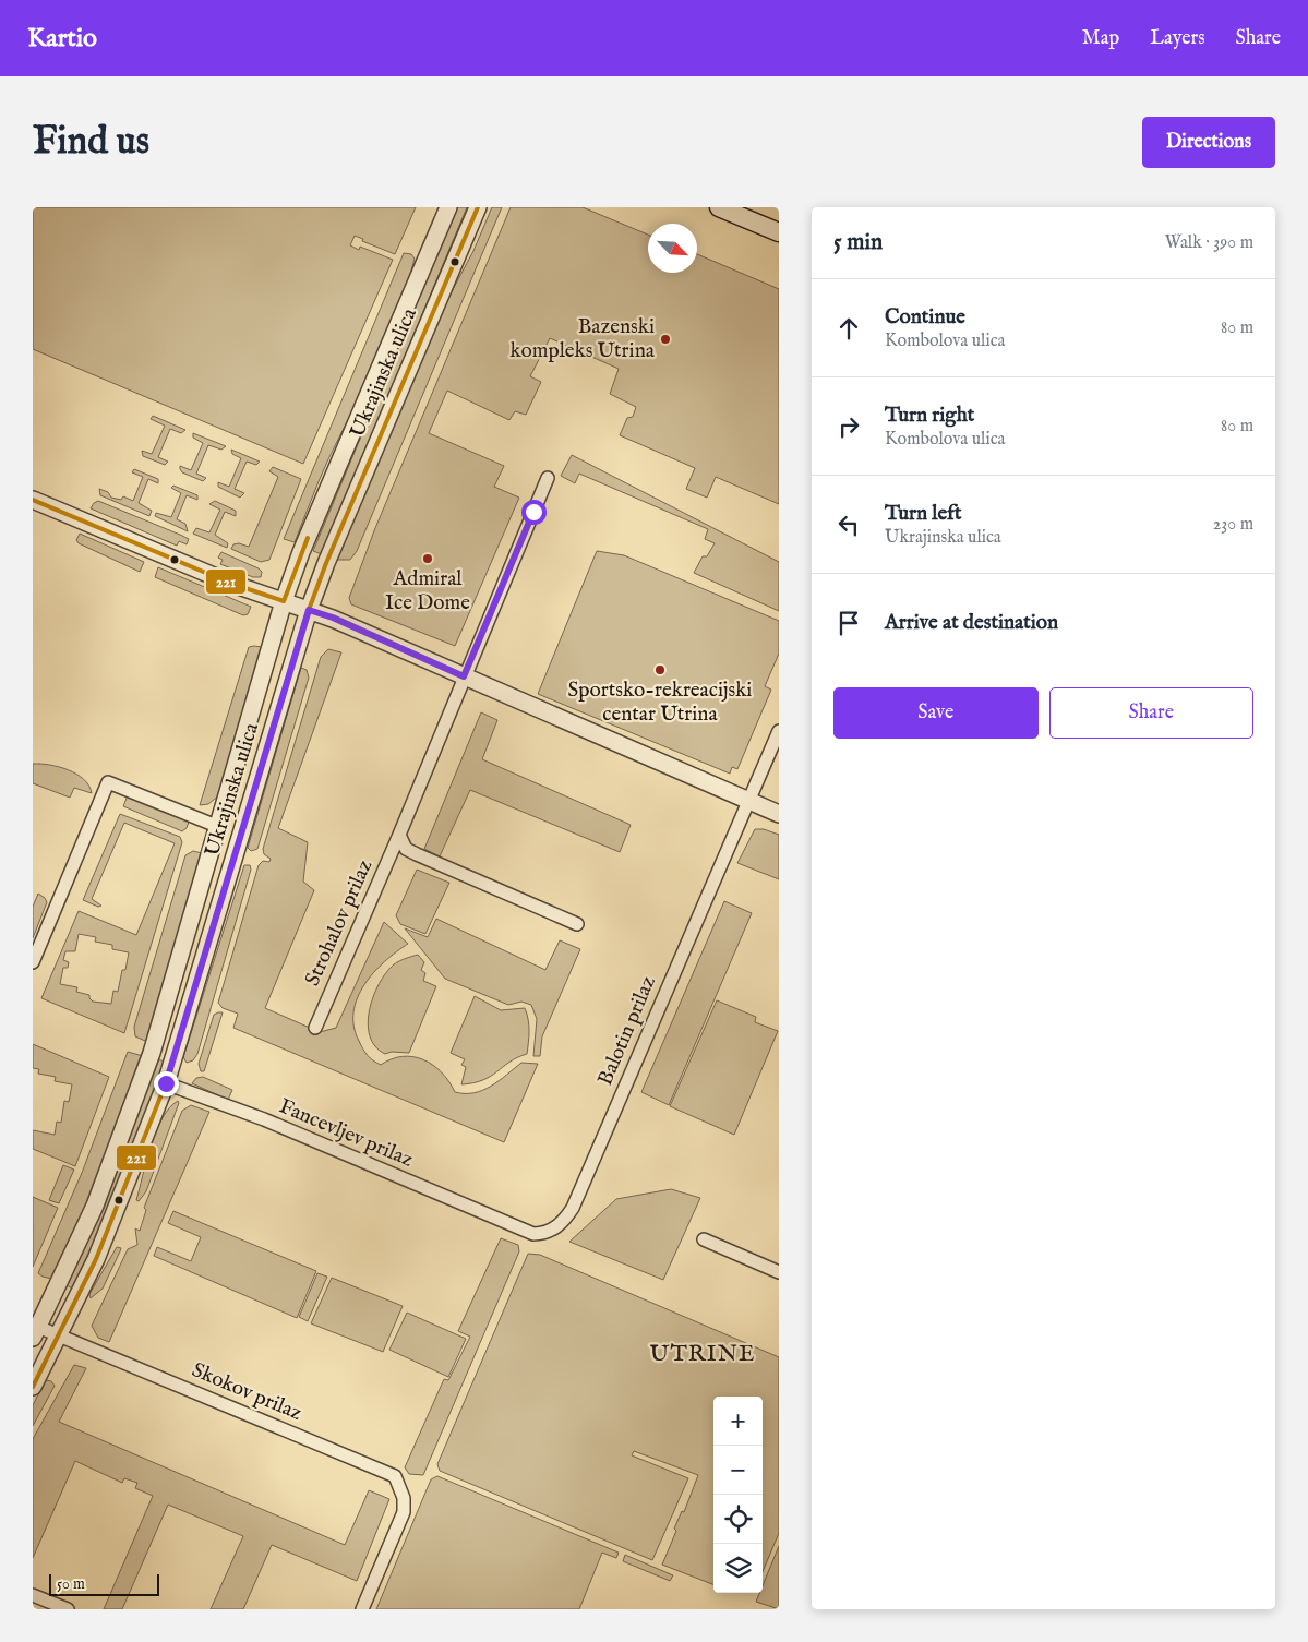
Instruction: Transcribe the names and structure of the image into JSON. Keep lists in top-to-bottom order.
{
  "streets": {
    "street": [
      "Ukrajinska ulica",
      "Strohalov prilaz",
      "Balotin prilaz",
      "Fancevljev prilaz",
      "Skokov prilaz"
    ]
  },
  "crossings": [
    ["Ukrajinska ulica", "Fancevljev prilaz"],
    ["Ukrajinska ulica", "Skokov prilaz"],
    ["Balotin prilaz", "Fancevljev prilaz"]
  ],
  "districts": ["UTRINE"],
  "places": ["Bazenski kompleks Utrina", "Admiral Ice Dome", "Sportsko-rekreacijski centar Utrina"],
  "lines": ["transit line 221"],
  "scale_bar": "50 m",
  "north": "bottom right",
  "page": {
    "header": "Kartio",
    "nav": ["Map", "Layers", "Share"],
    "buttons": [
      "Directions",
      ["Save", "Share"]
    ],
    "title": "Find us",
    "heading": ["5 min", "Walk · 390 m"],
    "list": [
      ["Continue", "Kombolova ulica", "80 m"],
      ["Turn right", "Kombolova ulica", "80 m"],
      ["Turn left", "Ukrajinska ulica", "230 m"],
      "Arrive at destination"
    ],
    "map_buttons": ["+", "−"],
    "scale": "50 m"
  }
}
